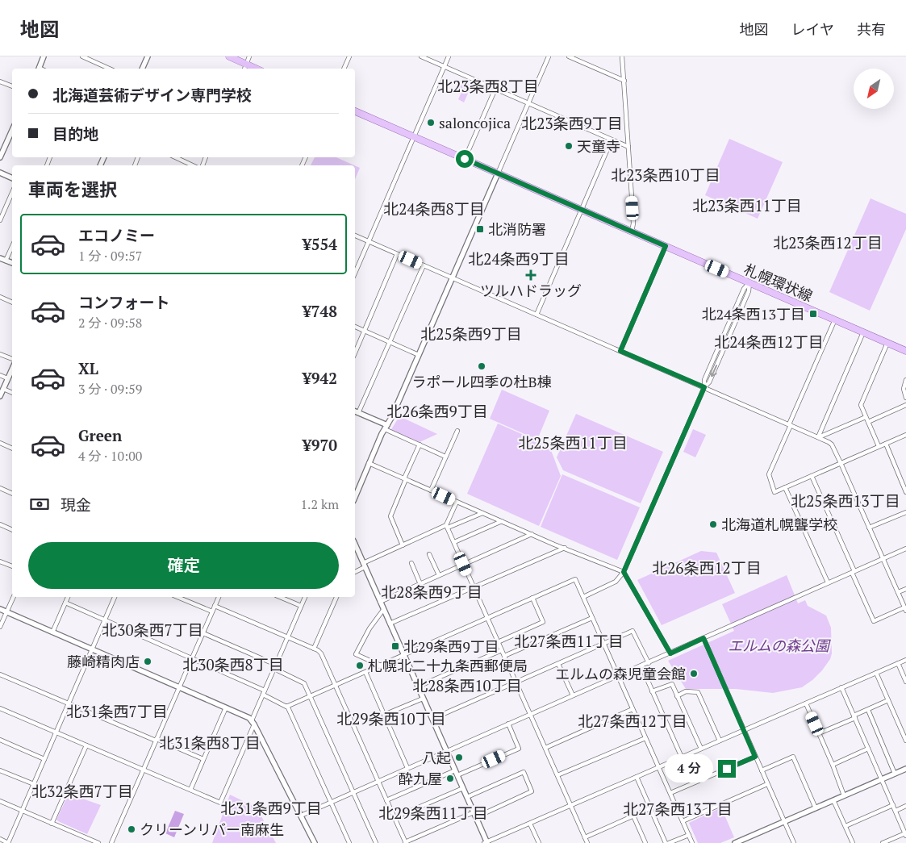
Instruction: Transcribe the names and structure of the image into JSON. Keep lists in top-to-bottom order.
{
  "streets": {
    "main road": ["札幌環状線"]
  },
  "districts": [
    "北23条西8丁目",
    "北23条西9丁目",
    "北23条西10丁目",
    "北23条西11丁目",
    "北24条西8丁目",
    "北23条西12丁目",
    "北24条西9丁目",
    "北25条西9丁目",
    "北24条西12丁目",
    "北26条西9丁目",
    "北25条西11丁目",
    "北25条西13丁目",
    "北26条西12丁目",
    "北28条西9丁目",
    "北30条西7丁目",
    "北27条西11丁目",
    "北30条西8丁目",
    "北28条西10丁目",
    "北31条西7丁目",
    "北29条西10丁目",
    "北27条西12丁目",
    "北31条西8丁目",
    "北32条西7丁目",
    "北31条西9丁目",
    "北27条西13丁目",
    "北29条西11丁目"
  ],
  "parks": ["エルムの森公園"],
  "places": {
    "other": [
      "saloncojica",
      "天童寺",
      "ラポール四季の杜B棟",
      "北海道札幌聾学校",
      "藤崎精肉店",
      "札幌北二十九条西郵便局",
      "エルムの森児童会館",
      "八起",
      "酔九屋",
      "クリーンリバー南麻生"
    ],
    "transit": ["北消防署", "北24条西13丁目", "北29条西9丁目"],
    "health": ["ツルハドラッグ"]
  },
  "north": "bottom left",
  "page": {
    "header": "地図",
    "nav": ["地図", "レイヤ", "共有"],
    "banner": ["北海道芸術デザイン専門学校", "目的地"],
    "heading": "車両を選択",
    "list": [
      {
        "name": "エコノミー",
        "note": "1 分 · 09:57",
        "value": "¥554"
      },
      {
        "name": "コンフォート",
        "note": "2 分 · 09:58",
        "value": "¥748"
      },
      {
        "name": "XL",
        "note": "3 分 · 09:59",
        "value": "¥942"
      },
      {
        "name": "Green",
        "note": "4 分 · 10:00",
        "value": "¥970"
      }
    ],
    "pay": ["現金", "1.2 km"],
    "buttons": "確定",
    "bubble": "4 分"
  }
}
